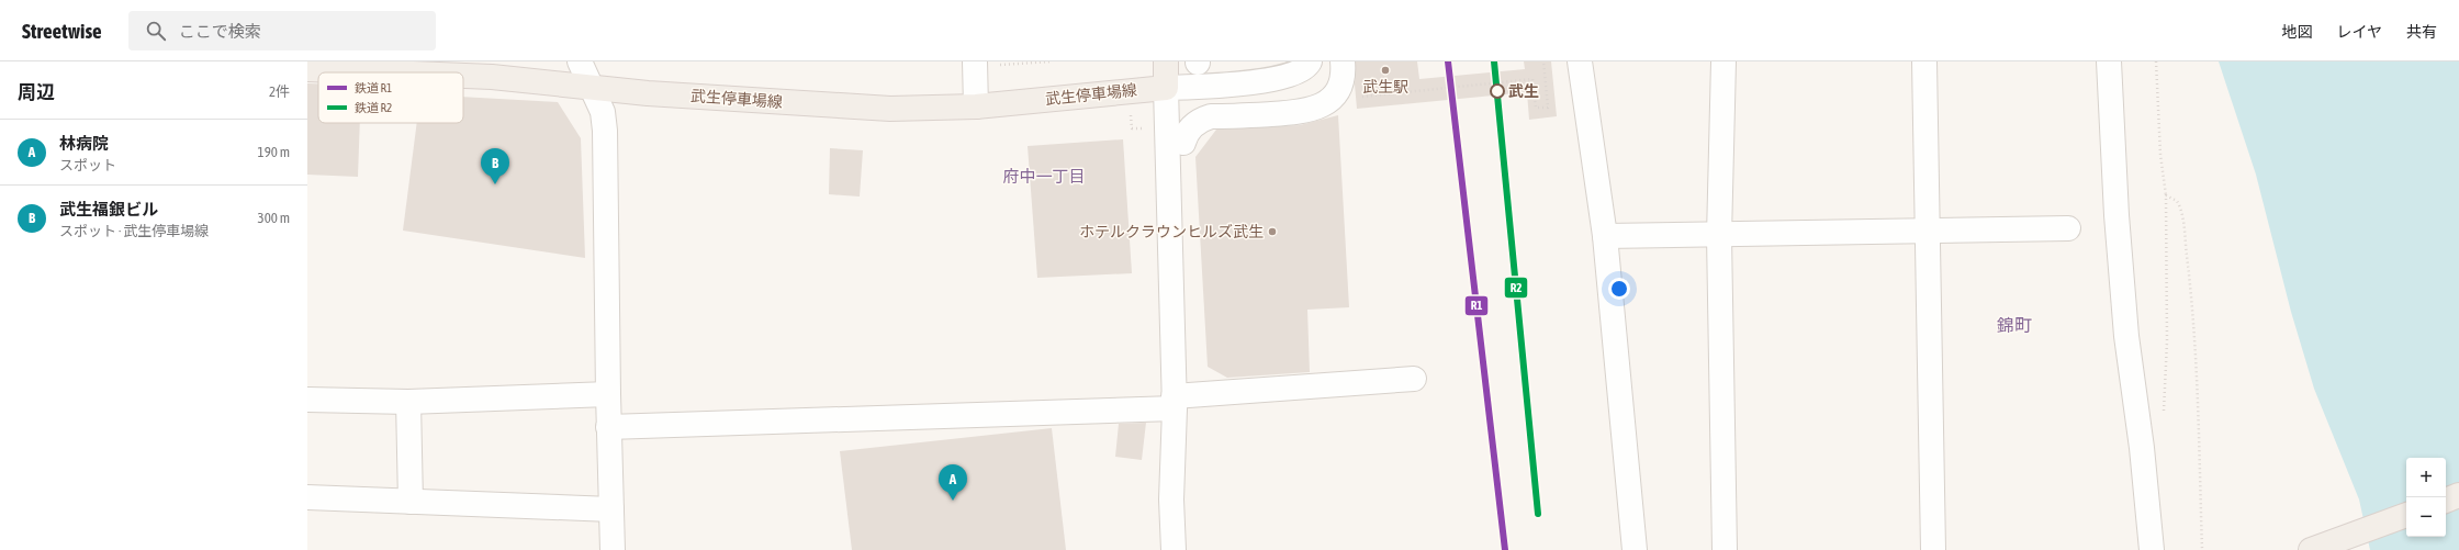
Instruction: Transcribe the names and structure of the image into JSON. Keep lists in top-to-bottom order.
{
  "streets": {
    "main road": ["武生停車場線"]
  },
  "districts": ["府中一丁目", "錦町"],
  "places": ["武生駅", "武生", "ホテルクラウンヒルズ武生"],
  "lines": ["rail line R1", "rail line R2"],
  "legend": ["鉄道 R1", "鉄道 R2"],
  "page": {
    "header": "Streetwise",
    "search": "ここで検索",
    "nav": ["地図", "レイヤ", "共有"],
    "heading": ["周辺", "2件"],
    "list": [
      {
        "mark": "A",
        "name": "林病院",
        "note": "スポット",
        "value": "190 m"
      },
      {
        "mark": "B",
        "name": "武生福銀ビル",
        "note": "スポット · 武生停車場線",
        "value": "300 m"
      }
    ],
    "pins": ["B", "A"],
    "map_buttons": ["+", "−"]
  }
}
